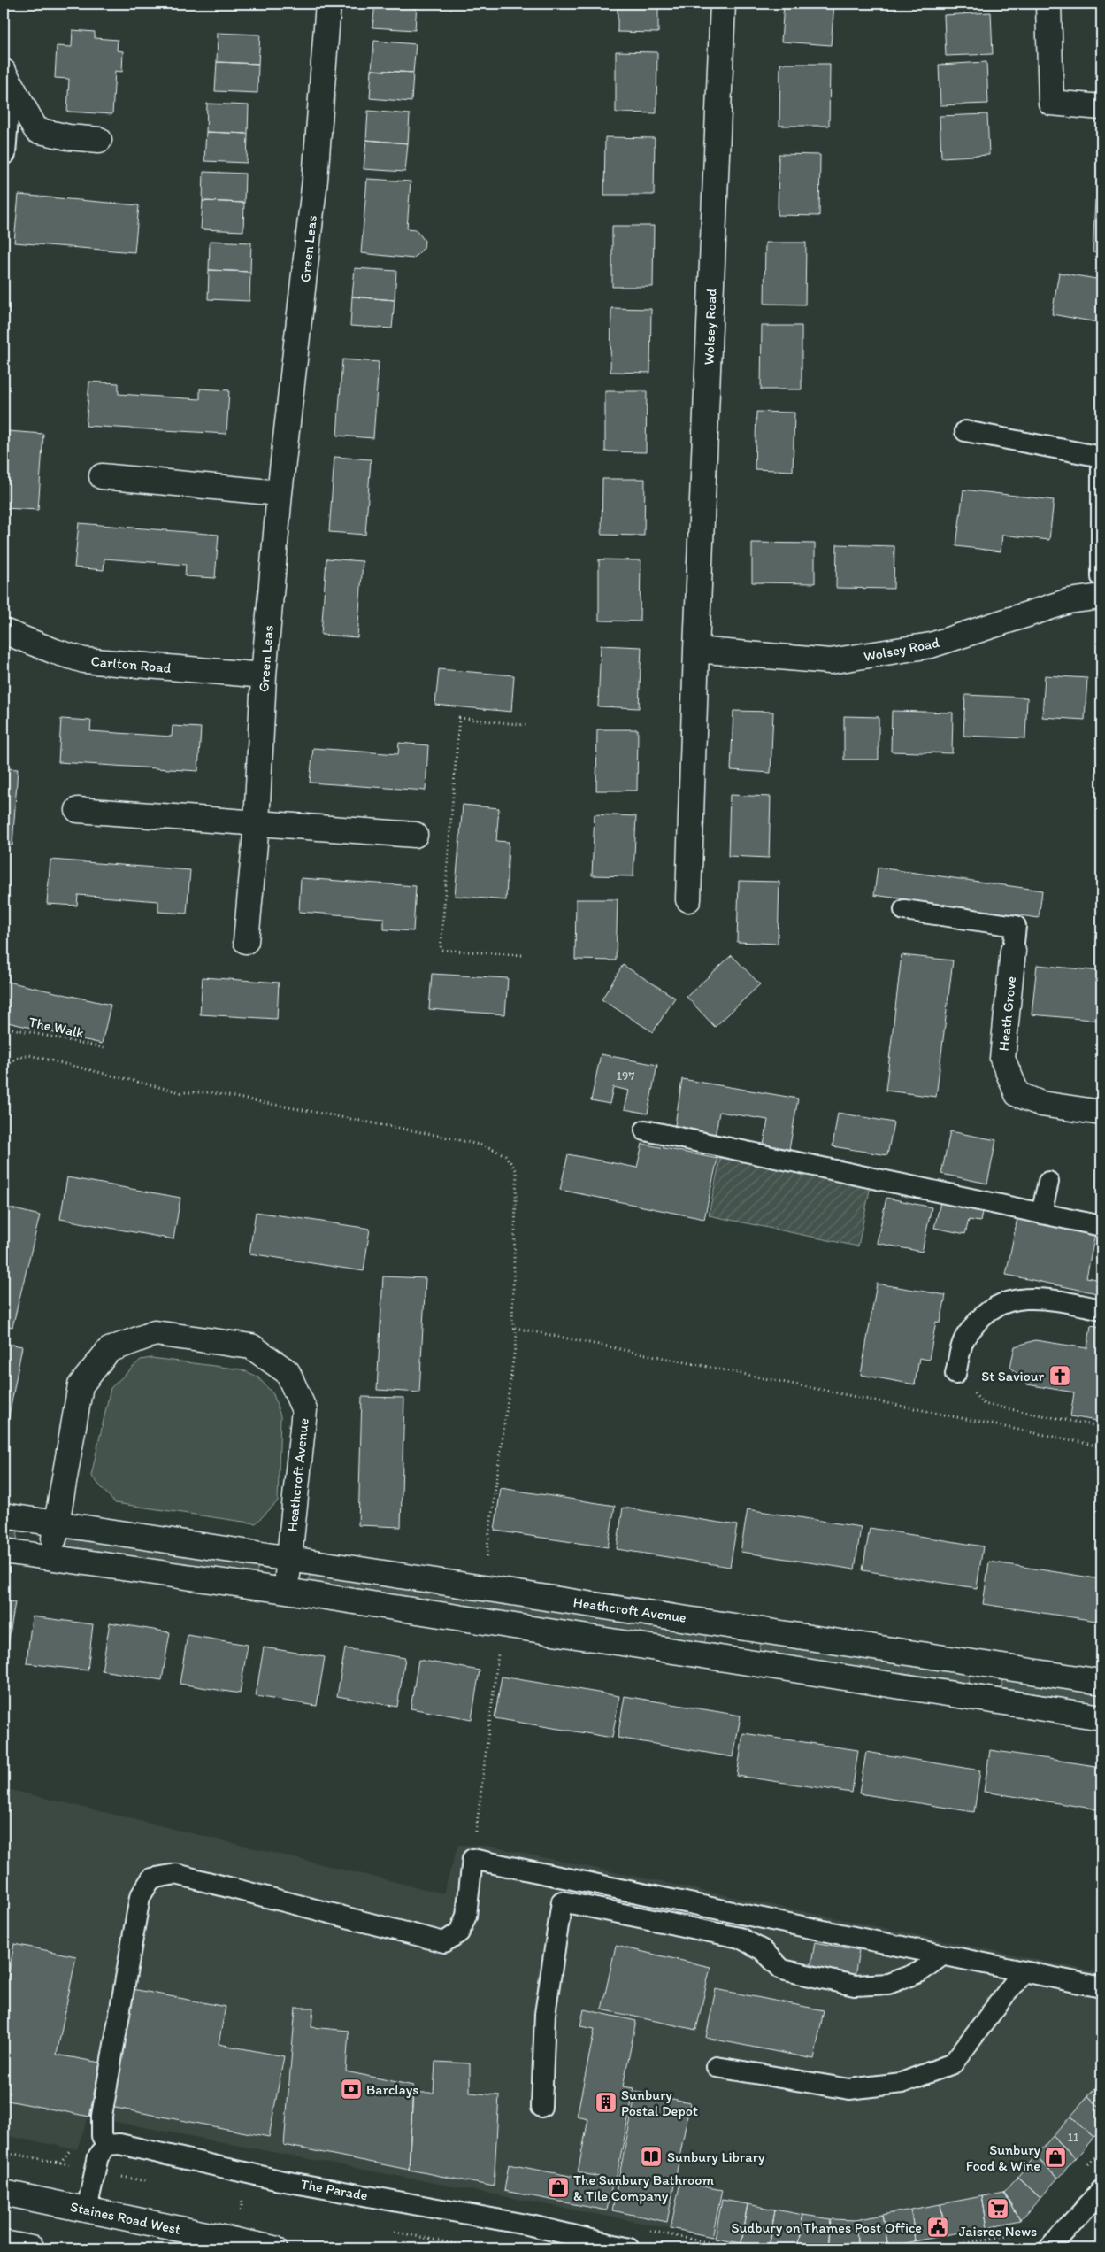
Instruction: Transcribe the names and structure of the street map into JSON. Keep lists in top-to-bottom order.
{
  "streets": {
    "main road": [
      "Green Leas",
      "Wolsey Road",
      "Carlton Road",
      "Heath Grove",
      "Heathcroft Avenue",
      "Staines Road West"
    ],
    "lane": ["The Parade"],
    "path": ["The Walk"]
  },
  "crossings": [
    ["Green Leas", "Carlton Road"]
  ],
  "places": {
    "church": ["St Saviour"],
    "bank": ["Barclays"],
    "building": ["Sunbury Postal Depot"],
    "library": ["Sunbury Library"],
    "shop": ["Sunbury Food & Wine", "The Sunbury Bathroom & Tile Company"],
    "supermarket": ["Jaisree News"],
    "public building": ["Sudbury on Thames Post Office"]
  },
  "house_numbers": ["197", "11"]
}
